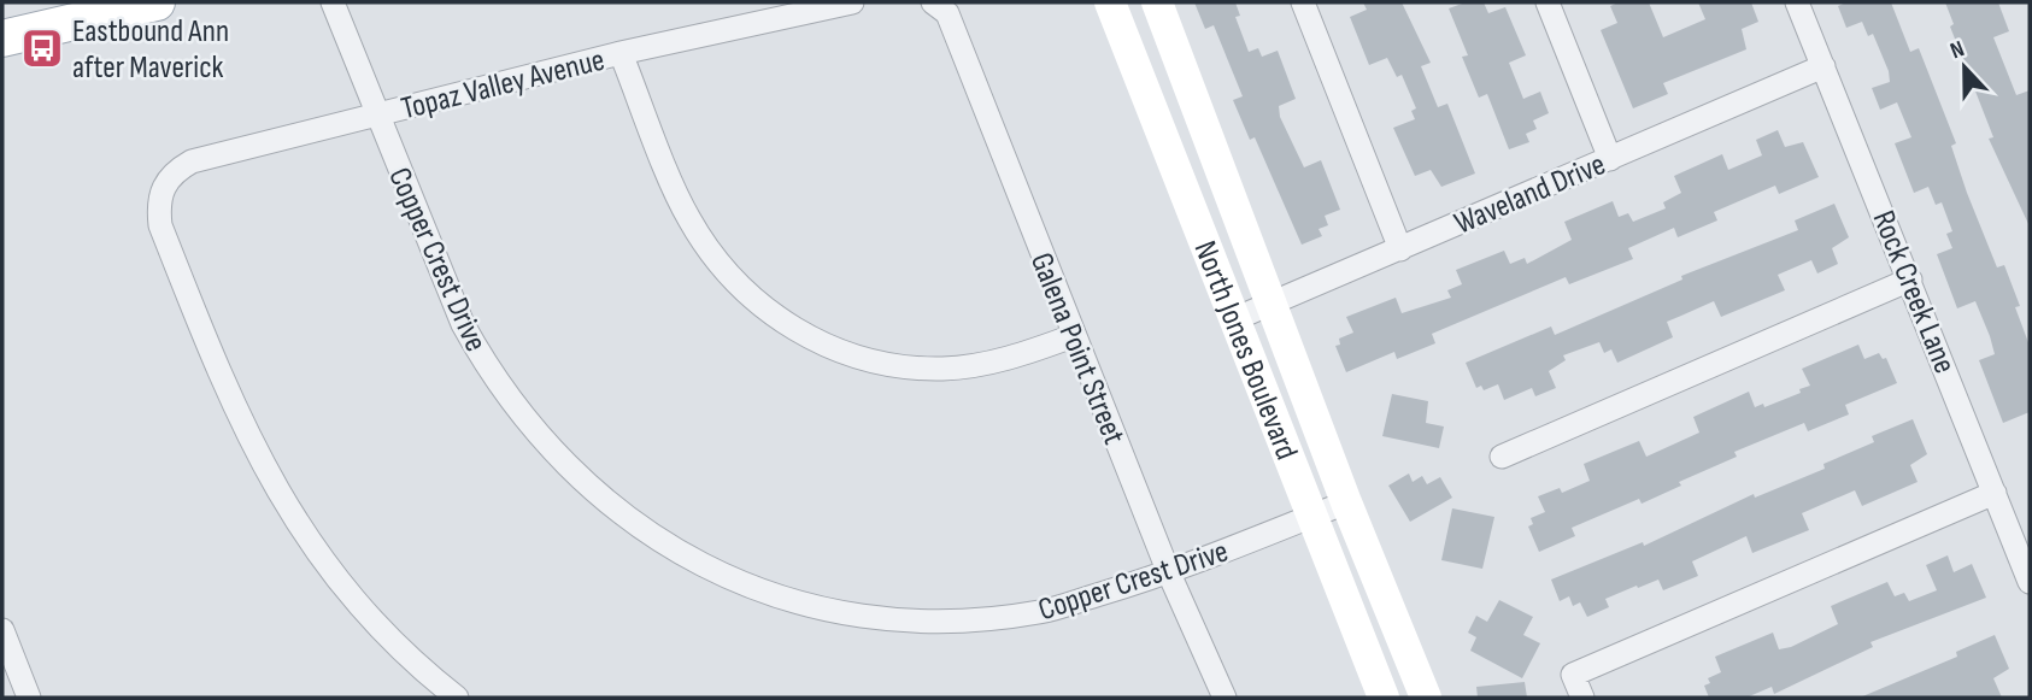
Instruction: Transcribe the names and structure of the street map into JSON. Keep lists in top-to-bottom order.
{
  "streets": {
    "main road": ["North Jones Boulevard"],
    "street": [
      "Topaz Valley Avenue",
      "Waveland Drive",
      "Copper Crest Drive",
      "Rock Creek Lane",
      "Galena Point Street"
    ]
  },
  "crossings": [
    ["Topaz Valley Avenue", "Copper Crest Drive"],
    ["Waveland Drive", "Rock Creek Lane"],
    ["Waveland Drive", "North Jones Boulevard"],
    ["Copper Crest Drive", "Galena Point Street"],
    ["Copper Crest Drive", "North Jones Boulevard"]
  ],
  "places": {
    "bus stop": ["Eastbound Ann after Maverick"]
  },
  "north": "top"
}
